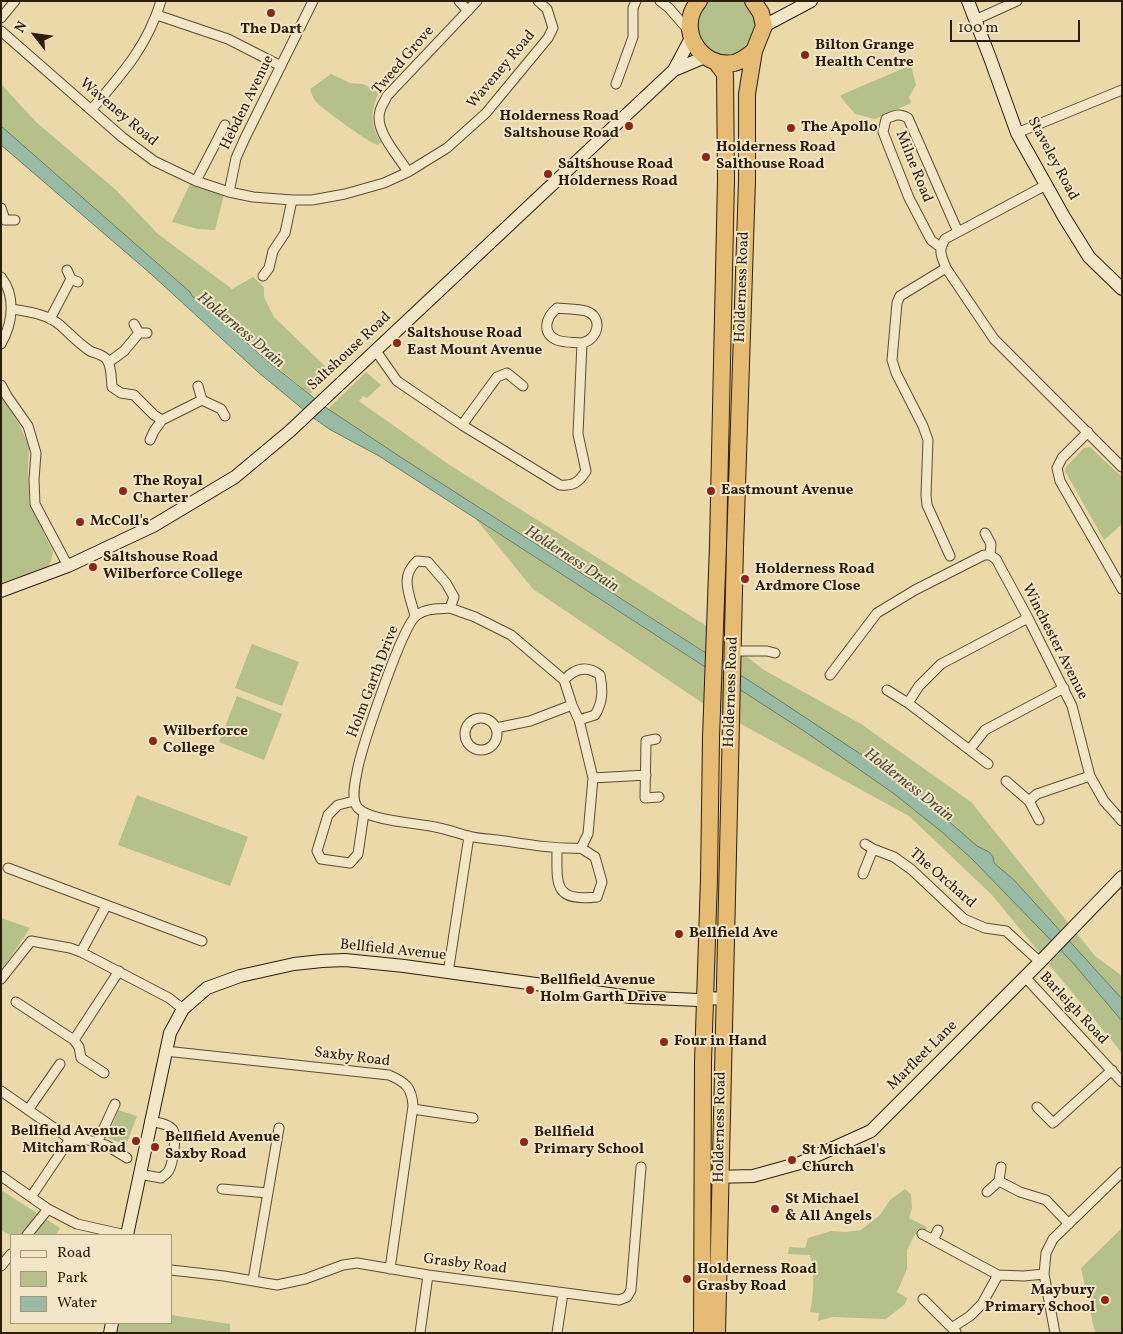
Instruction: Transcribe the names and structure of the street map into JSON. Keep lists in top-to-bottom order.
{
  "streets": {
    "highway": ["Holderness Road"],
    "street": [
      "Tweed Grove",
      "Waveney Road",
      "Hebden Avenue",
      "Staveley Road",
      "Milne Road",
      "Saltshouse Road",
      "Winchester Avenue",
      "Holm Garth Drive",
      "The Orchard",
      "Bellfield Avenue",
      "Barleigh Road",
      "Marfleet Lane",
      "Saxby Road",
      "Grasby Road"
    ]
  },
  "crossings": [
    ["Tweed Grove", "Waveney Road"],
    ["Waveney Road", "Hebden Avenue"],
    ["Holderness Road", "Saltshouse Road"],
    ["Holderness Road", "Bellfield Avenue"],
    ["Holderness Road", "Marfleet Lane"],
    ["The Orchard", "Marfleet Lane"],
    ["Bellfield Avenue", "Saxby Road"],
    ["Barleigh Road", "Marfleet Lane"],
    ["Saxby Road", "Grasby Road"]
  ],
  "water": ["Holderness Drain"],
  "places": [
    "The Dart",
    "Bilton Grange Health Centre",
    "Holderness Road Saltshouse Road",
    "The Apollo",
    "Holderness Road Salthouse Road",
    "Saltshouse Road Holderness Road",
    "Saltshouse Road East Mount Avenue",
    "The Royal Charter",
    "Eastmount Avenue",
    "McColl's",
    "Saltshouse Road Wilberforce College",
    "Holderness Road Ardmore Close",
    "Wilberforce College",
    "Bellfield Ave",
    "Bellfield Avenue Holm Garth Drive",
    "Four in Hand",
    "Bellfield Avenue Mitcham Road",
    "Bellfield Primary School",
    "Bellfield Avenue Saxby Road",
    "St Michael's Church",
    "St Michael & All Angels",
    "Holderness Road Grasby Road",
    "Maybury Primary School"
  ],
  "legend": ["Road", "Park", "Water"],
  "scale_bar": "100 m",
  "north": "top left"
}
